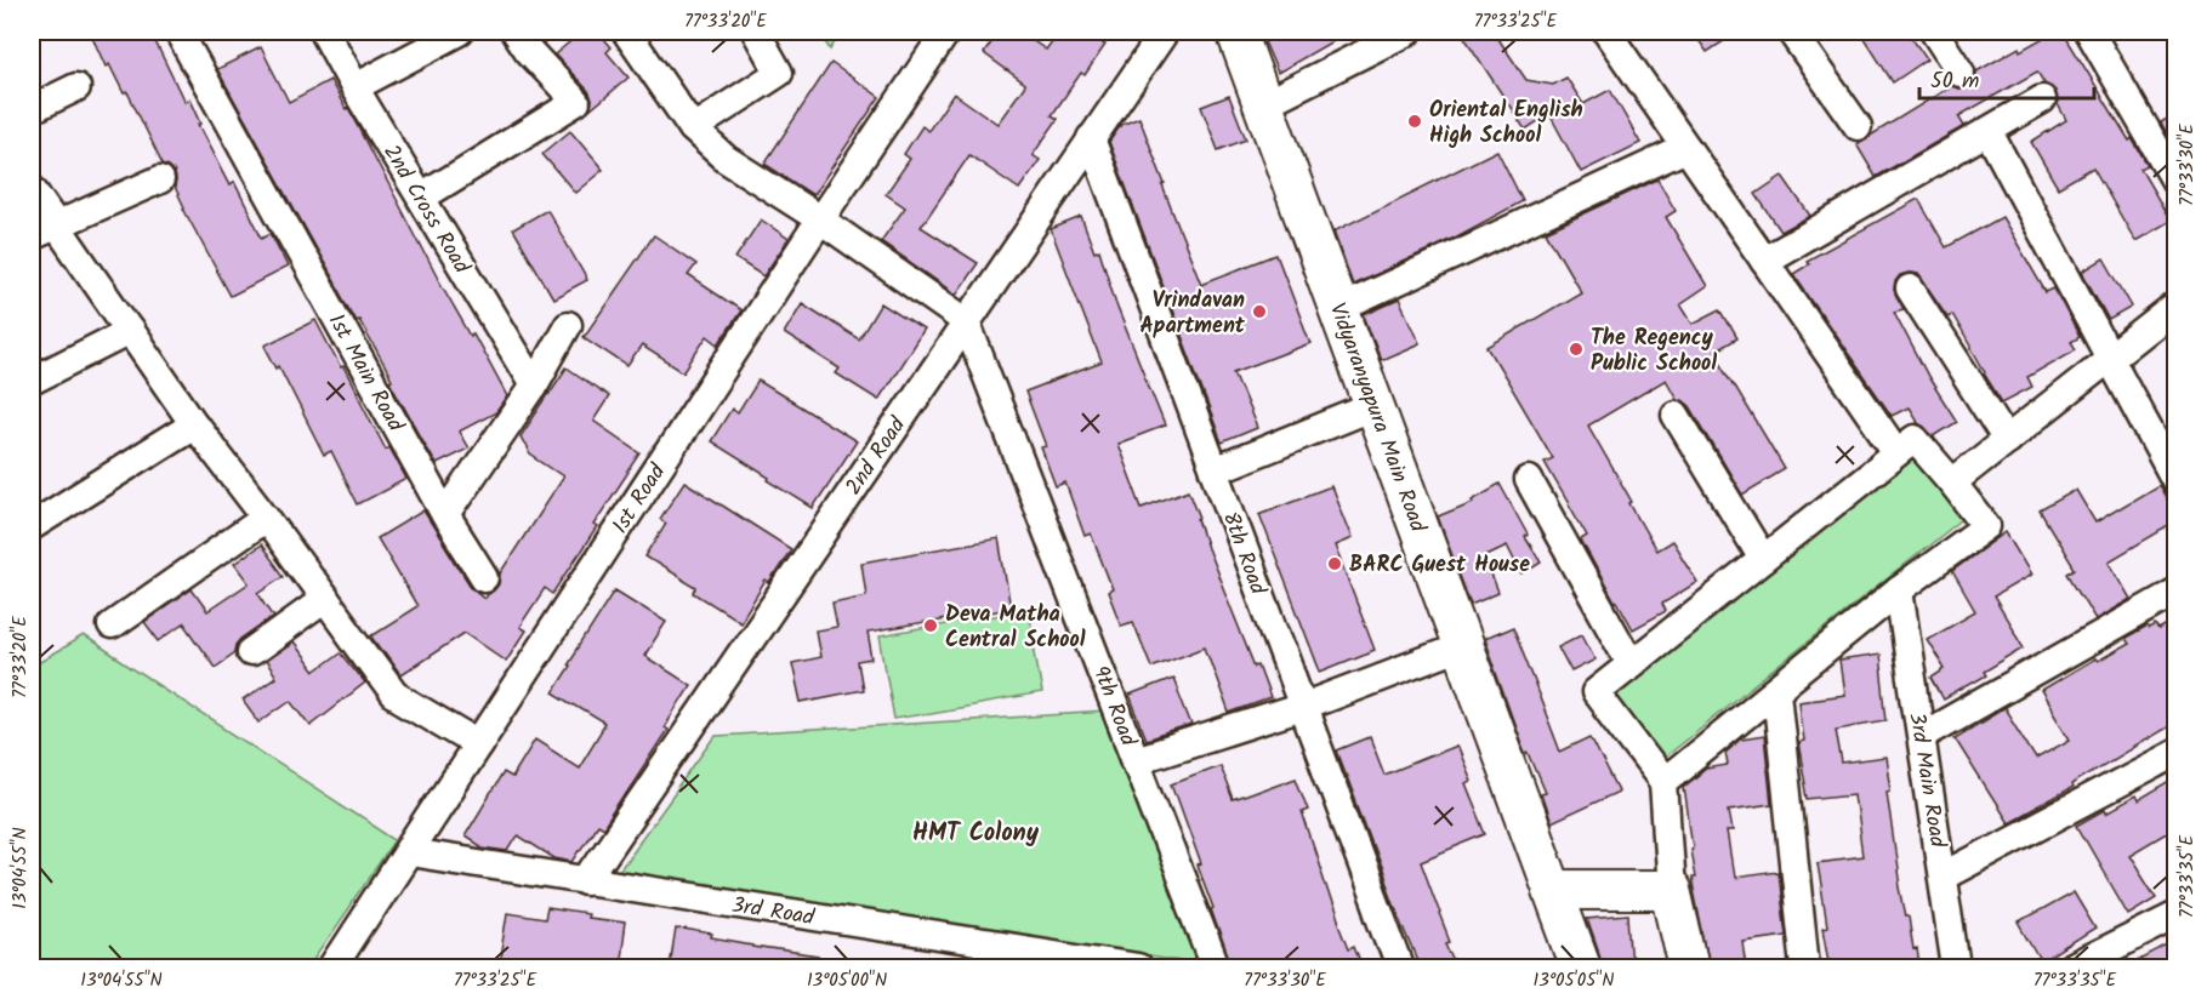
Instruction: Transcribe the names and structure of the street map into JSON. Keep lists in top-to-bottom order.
{
  "streets": {
    "main road": ["Vidyaranyapura Main Road"],
    "street": [
      "2nd Cross Road",
      "1st Main Road",
      "2nd Road",
      "1st Road",
      "8th Road",
      "9th Road",
      "3rd Main Road",
      "3rd Road"
    ]
  },
  "crossings": [
    ["2nd Road", "8th Road"],
    ["2nd Road", "9th Road"],
    ["2nd Road", "3rd Road"],
    ["1st Road", "3rd Road"]
  ],
  "districts": ["HMT Colony"],
  "places": [
    "Oriental English High School",
    "Vrindavan Apartment",
    "The Regency Public School",
    "BARC Guest House",
    "Deva Matha Central School"
  ],
  "scale_bar": "50 m",
  "coordinates": [
    "77°33'20\"E",
    "77°33'25\"E",
    "77°33'30\"E",
    "13°04'55\"N",
    "77°33'35\"E",
    "13°05'00\"N",
    "13°05'05\"N"
  ]
}
